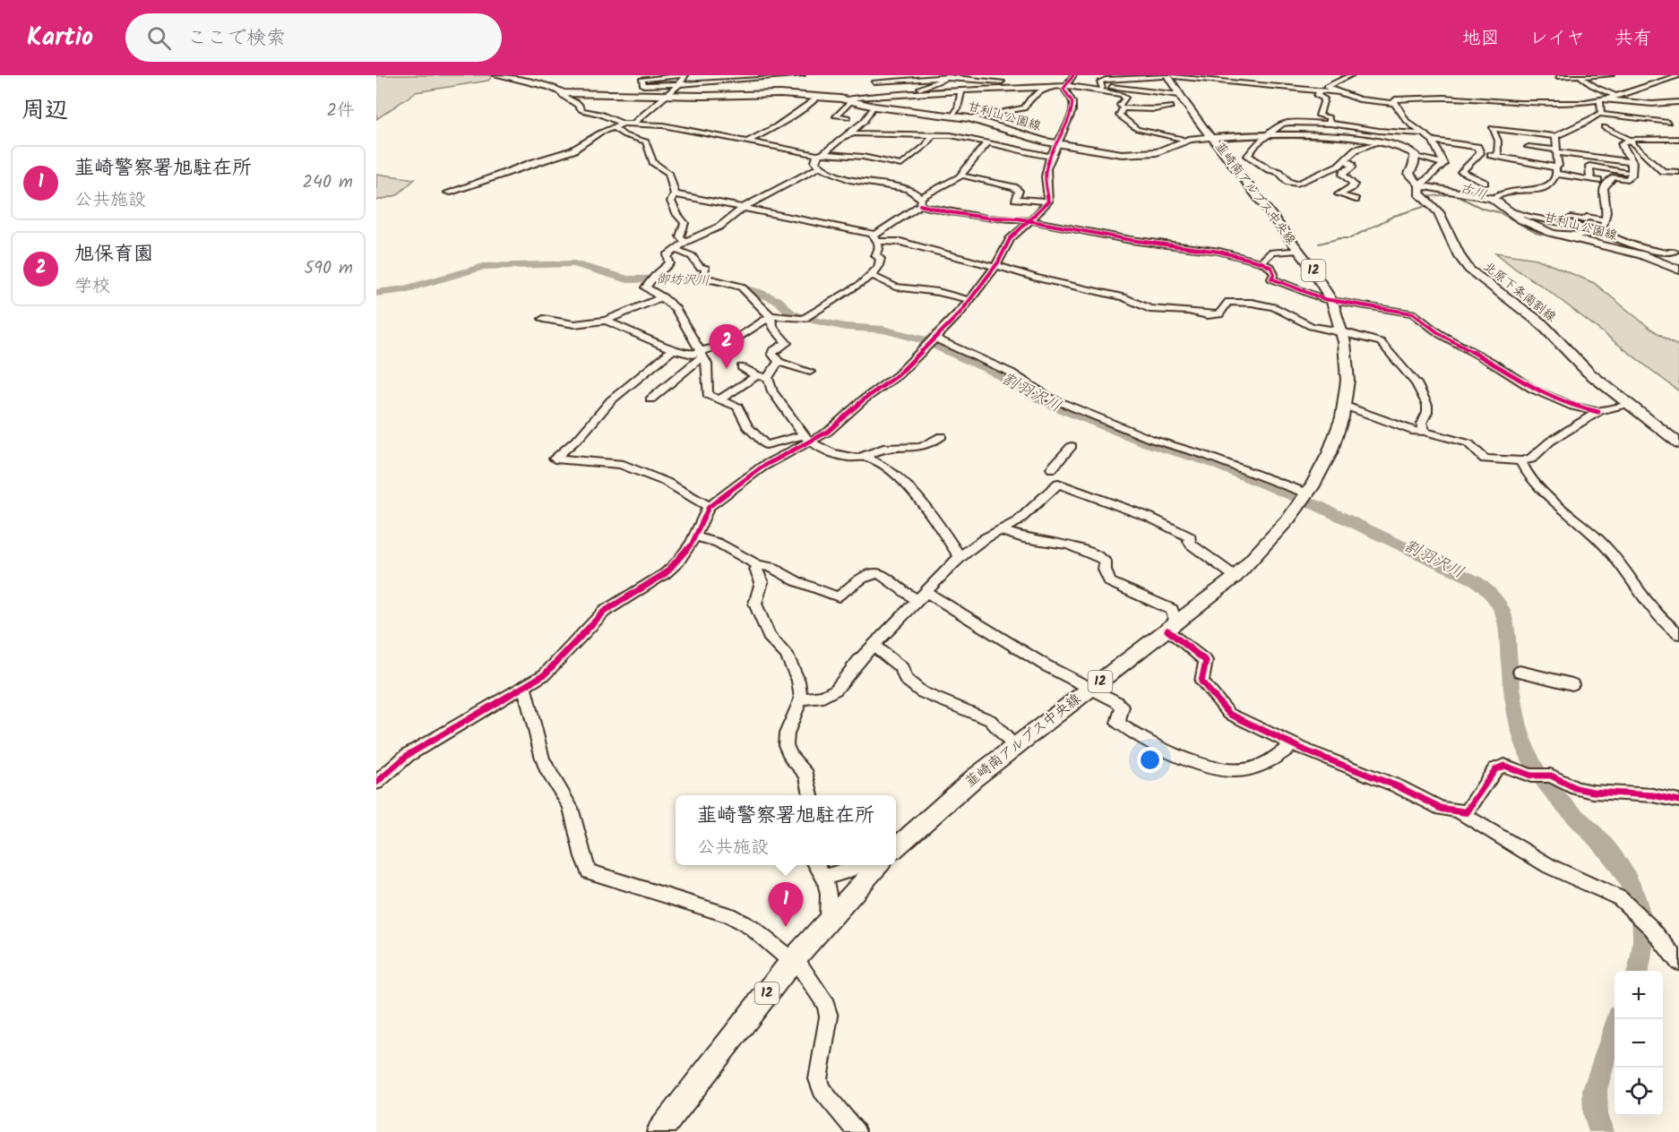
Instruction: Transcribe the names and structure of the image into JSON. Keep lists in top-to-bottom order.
{
  "streets": {
    "main road": [
      "甘利山公園線",
      "韮崎南アルプス中央線",
      "12",
      "北原下条南割線"
    ]
  },
  "crossings": [
    ["甘利山公園線", "韮崎南アルプス中央線"],
    ["甘利山公園線", "北原下条南割線"]
  ],
  "water": ["古川", "御坊沢川", "割羽沢川"],
  "page": {
    "header": "Kartio",
    "search": "ここで検索",
    "nav": ["地図", "レイヤ", "共有"],
    "heading": ["周辺", "2件"],
    "list": [
      {
        "mark": "1",
        "name": "韮崎警察署旭駐在所",
        "note": "公共施設",
        "value": "240 m"
      },
      {
        "mark": "2",
        "name": "旭保育園",
        "note": "学校",
        "value": "590 m"
      }
    ],
    "pins": ["2", "1"],
    "popup": ["韮崎警察署旭駐在所", "公共施設"],
    "map_buttons": ["+", "−"]
  }
}
